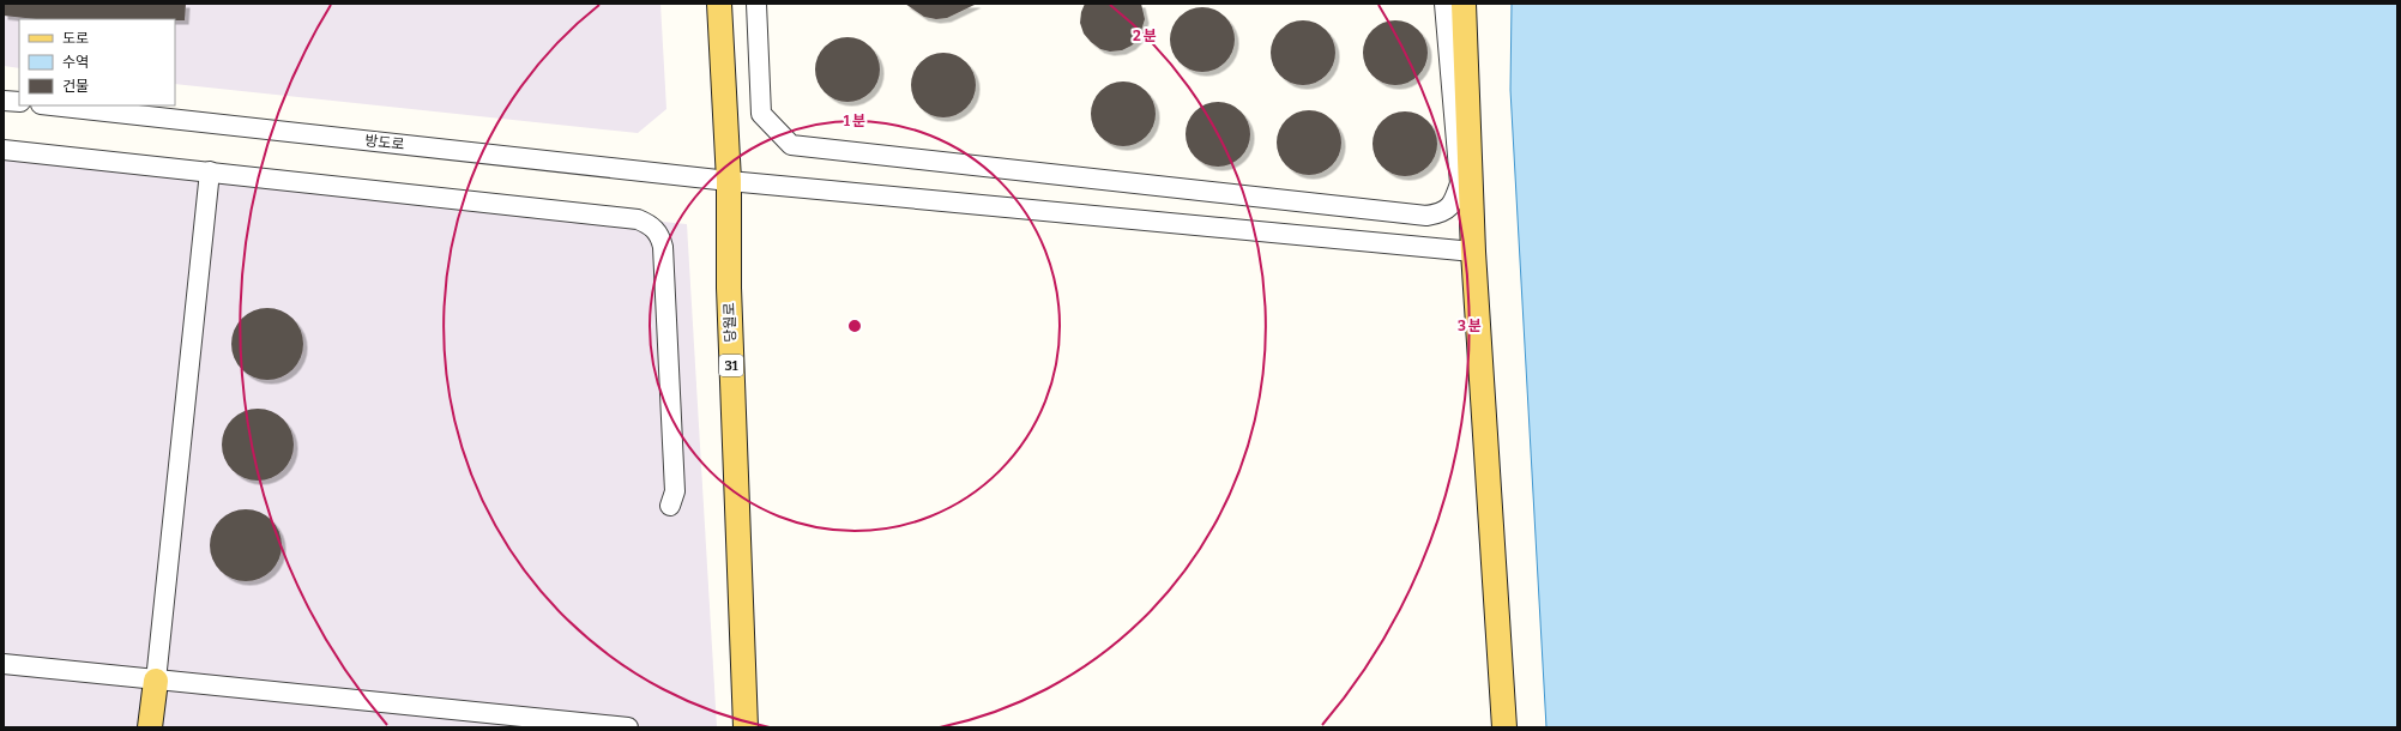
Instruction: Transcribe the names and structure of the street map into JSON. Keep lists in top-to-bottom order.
{
  "streets": {
    "main road": ["당월로", "31"],
    "street": ["방도로"]
  },
  "crossings": [
    ["방도로", "당월로"]
  ],
  "legend": ["도로", "수역", "건물"],
  "rings": ["2 분", "1 분", "3 분"]
}
